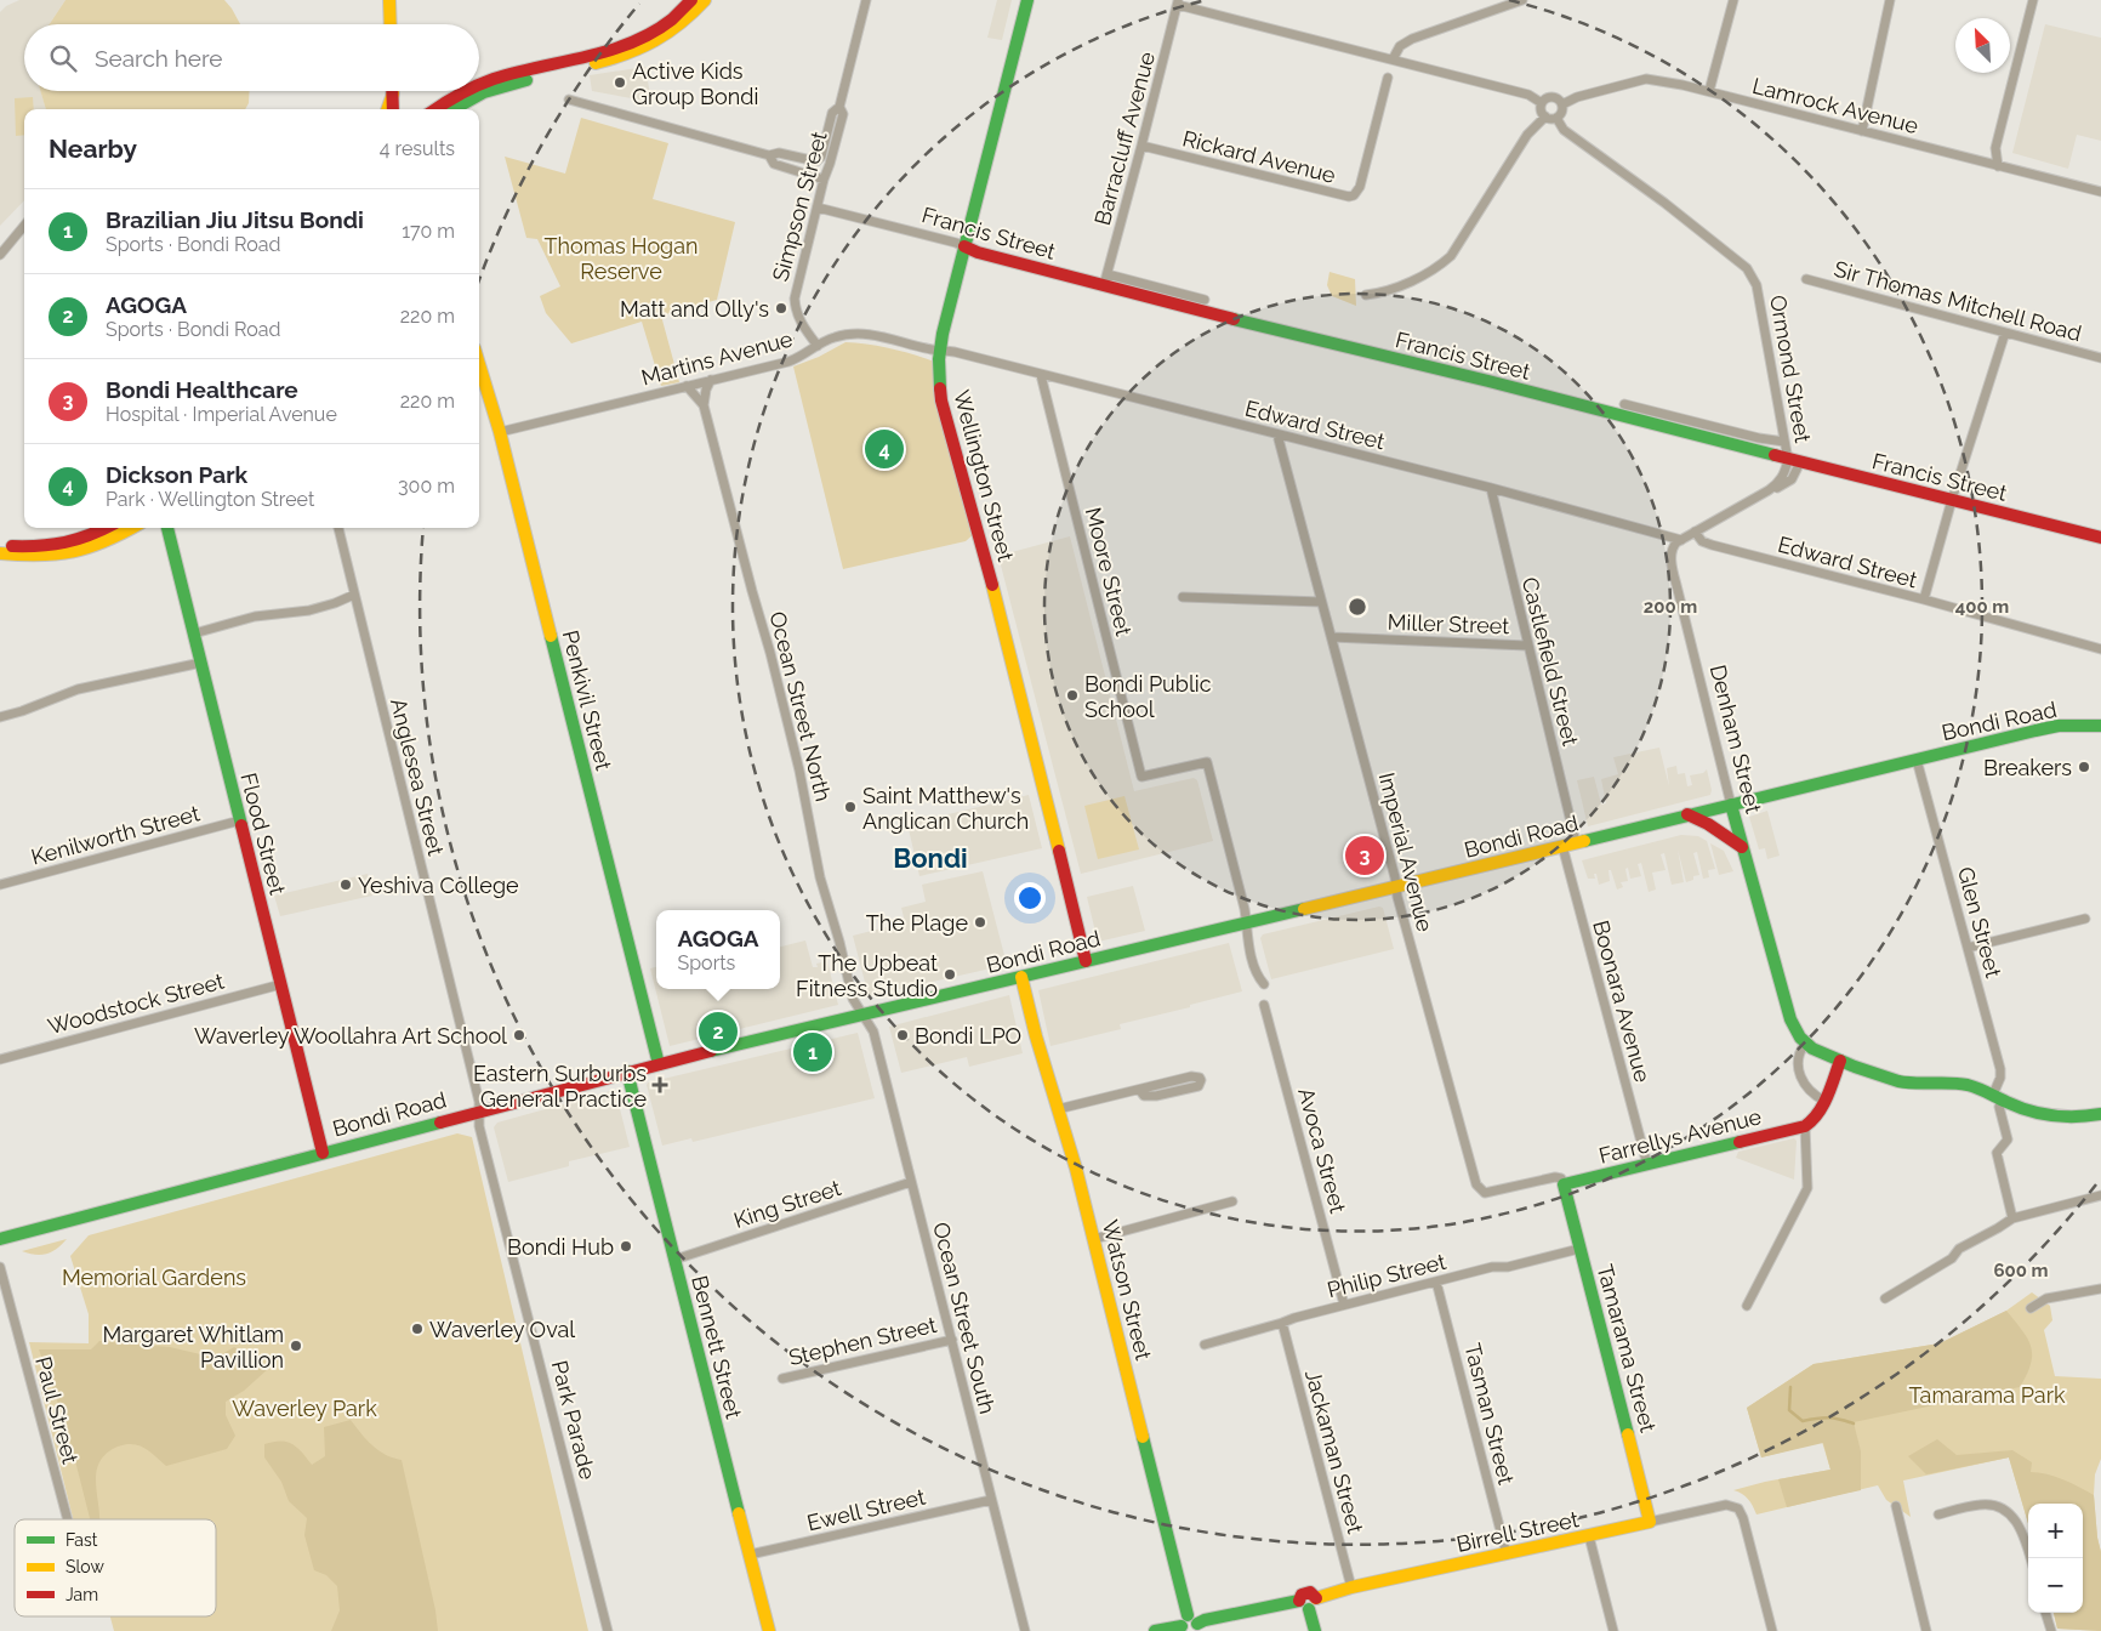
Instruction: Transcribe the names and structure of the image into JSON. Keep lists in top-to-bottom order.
{
  "streets": {
    "street": [
      "Lamrock Avenue",
      "Barracluff Avenue",
      "Rickard Avenue",
      "Simpson Street",
      "Francis Street",
      "Sir Thomas Mitchell Road",
      "Martins Avenue",
      "Ormond Street",
      "Edward Street",
      "Wellington Street",
      "Moore Street",
      "Miller Street",
      "Castlefield Street",
      "Penkivil Street",
      "Ocean Street North",
      "Bondi Road",
      "Denham Street",
      "Anglesea Street",
      "Flood Street",
      "Kenilworth Street",
      "Imperial Avenue",
      "Glen Street",
      "Boonara Avenue",
      "Woodstock Street",
      "Farrellys Avenue",
      "Avoca Street",
      "King Street",
      "Philip Street",
      "Watson Street",
      "Ocean Street South",
      "Stephen Street",
      "Bennett Street",
      "Tamarama Street",
      "Paul Street",
      "Tasman Street",
      "Park Parade",
      "Jackaman Street",
      "Ewell Street",
      "Birrell Street"
    ]
  },
  "crossings": [
    ["Lamrock Avenue", "Ormond Street"],
    ["Barracluff Avenue", "Rickard Avenue"],
    ["Barracluff Avenue", "Francis Street"],
    ["Simpson Street", "Francis Street"],
    ["Simpson Street", "Martins Avenue"],
    ["Francis Street", "Ormond Street"],
    ["Francis Street", "Wellington Street"],
    ["Martins Avenue", "Edward Street"],
    ["Martins Avenue", "Wellington Street"],
    ["Martins Avenue", "Penkivil Street"],
    ["Martins Avenue", "Ocean Street North"],
    ["Edward Street", "Wellington Street"],
    ["Edward Street", "Moore Street"],
    ["Edward Street", "Castlefield Street"],
    ["Edward Street", "Denham Street"],
    ["Edward Street", "Imperial Avenue"],
    ["Wellington Street", "Bondi Road"],
    ["Moore Street", "Bondi Road"],
    ["Miller Street", "Castlefield Street"],
    ["Miller Street", "Imperial Avenue"],
    ["Castlefield Street", "Bondi Road"],
    ["Penkivil Street", "Bondi Road"],
    ["Ocean Street North", "Bondi Road"],
    ["Ocean Street North", "Ocean Street South"],
    ["Bondi Road", "Denham Street"],
    ["Bondi Road", "Anglesea Street"],
    ["Bondi Road", "Flood Street"],
    ["Bondi Road", "Imperial Avenue"],
    ["Bondi Road", "Glen Street"],
    ["Bondi Road", "Boonara Avenue"],
    ["Bondi Road", "Watson Street"],
    ["Bondi Road", "Ocean Street South"],
    ["Bondi Road", "Bennett Street"],
    ["Bondi Road", "Park Parade"],
    ["Anglesea Street", "Park Parade"],
    ["Flood Street", "Kenilworth Street"],
    ["Flood Street", "Woodstock Street"],
    ["Imperial Avenue", "Farrellys Avenue"],
    ["Imperial Avenue", "Tamarama Street"],
    ["Boonara Avenue", "Farrellys Avenue"],
    ["Farrellys Avenue", "Tamarama Street"],
    ["Avoca Street", "Philip Street"],
    ["King Street", "Ocean Street South"],
    ["King Street", "Bennett Street"],
    ["Philip Street", "Tamarama Street"],
    ["Philip Street", "Tasman Street"],
    ["Philip Street", "Jackaman Street"],
    ["Ocean Street South", "Stephen Street"],
    ["Ocean Street South", "Ewell Street"],
    ["Bennett Street", "Ewell Street"],
    ["Tamarama Street", "Birrell Street"],
    ["Tasman Street", "Birrell Street"],
    ["Jackaman Street", "Birrell Street"]
  ],
  "districts": ["Bondi"],
  "parks": [
    "Thomas Hogan Reserve",
    "Memorial Gardens",
    "Tamarama Park",
    "Waverley Park"
  ],
  "places": {
    "other": [
      "Active Kids Group Bondi",
      "Matt and Olly's",
      "Bondi Public School",
      "Breakers",
      "Saint Matthew's Anglican Church",
      "Yeshiva College",
      "The Plage",
      "The Upbeat Fitness Studio",
      "Waverley Woollahra Art School",
      "Bondi LPO",
      "Bondi Hub",
      "Waverley Oval",
      "Margaret Whitlam Pavillion"
    ],
    "health": ["Eastern Surburbs General Practice"]
  },
  "legend": ["Fast", "Slow", "Jam"],
  "north": "top left",
  "page": {
    "search": "Search here",
    "heading": ["Nearby", "4 results"],
    "list": [
      {
        "mark": "1",
        "name": "Brazilian Jiu Jitsu Bondi",
        "note": "Sports · Bondi Road",
        "value": "170 m"
      },
      {
        "mark": "2",
        "name": "AGOGA",
        "note": "Sports · Bondi Road",
        "value": "220 m"
      },
      {
        "mark": "3",
        "name": "Bondi Healthcare",
        "note": "Hospital · Imperial Avenue",
        "value": "220 m"
      },
      {
        "mark": "4",
        "name": "Dickson Park",
        "note": "Park · Wellington Street",
        "value": "300 m"
      }
    ],
    "pins": [
      "4",
      "3",
      "2",
      "1"
    ],
    "popup": ["AGOGA", "Sports"],
    "map_buttons": ["+", "−"]
  },
  "rings": ["200 m", "400 m", "600 m"]
}
